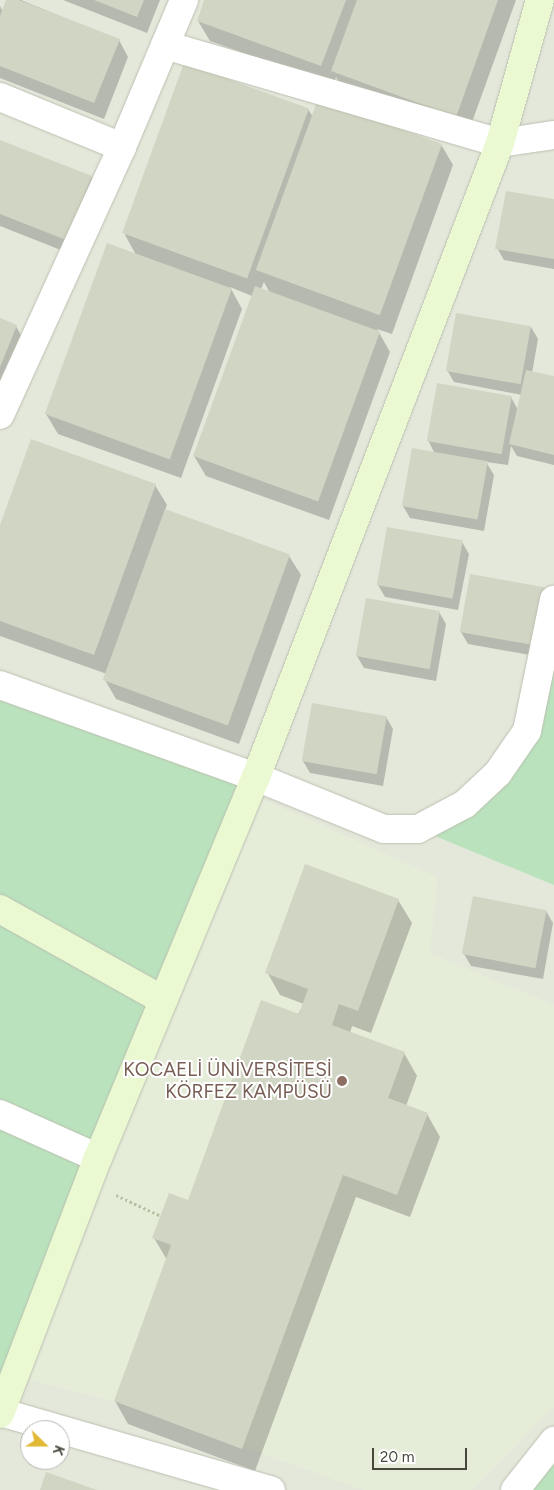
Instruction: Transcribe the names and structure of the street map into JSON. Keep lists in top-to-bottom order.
{
  "places": ["KOCAELİ ÜNİVERSİTESİ KÖRFEZ KAMPÜSÜ"],
  "scale_bar": "20 m",
  "north": "right"
}
